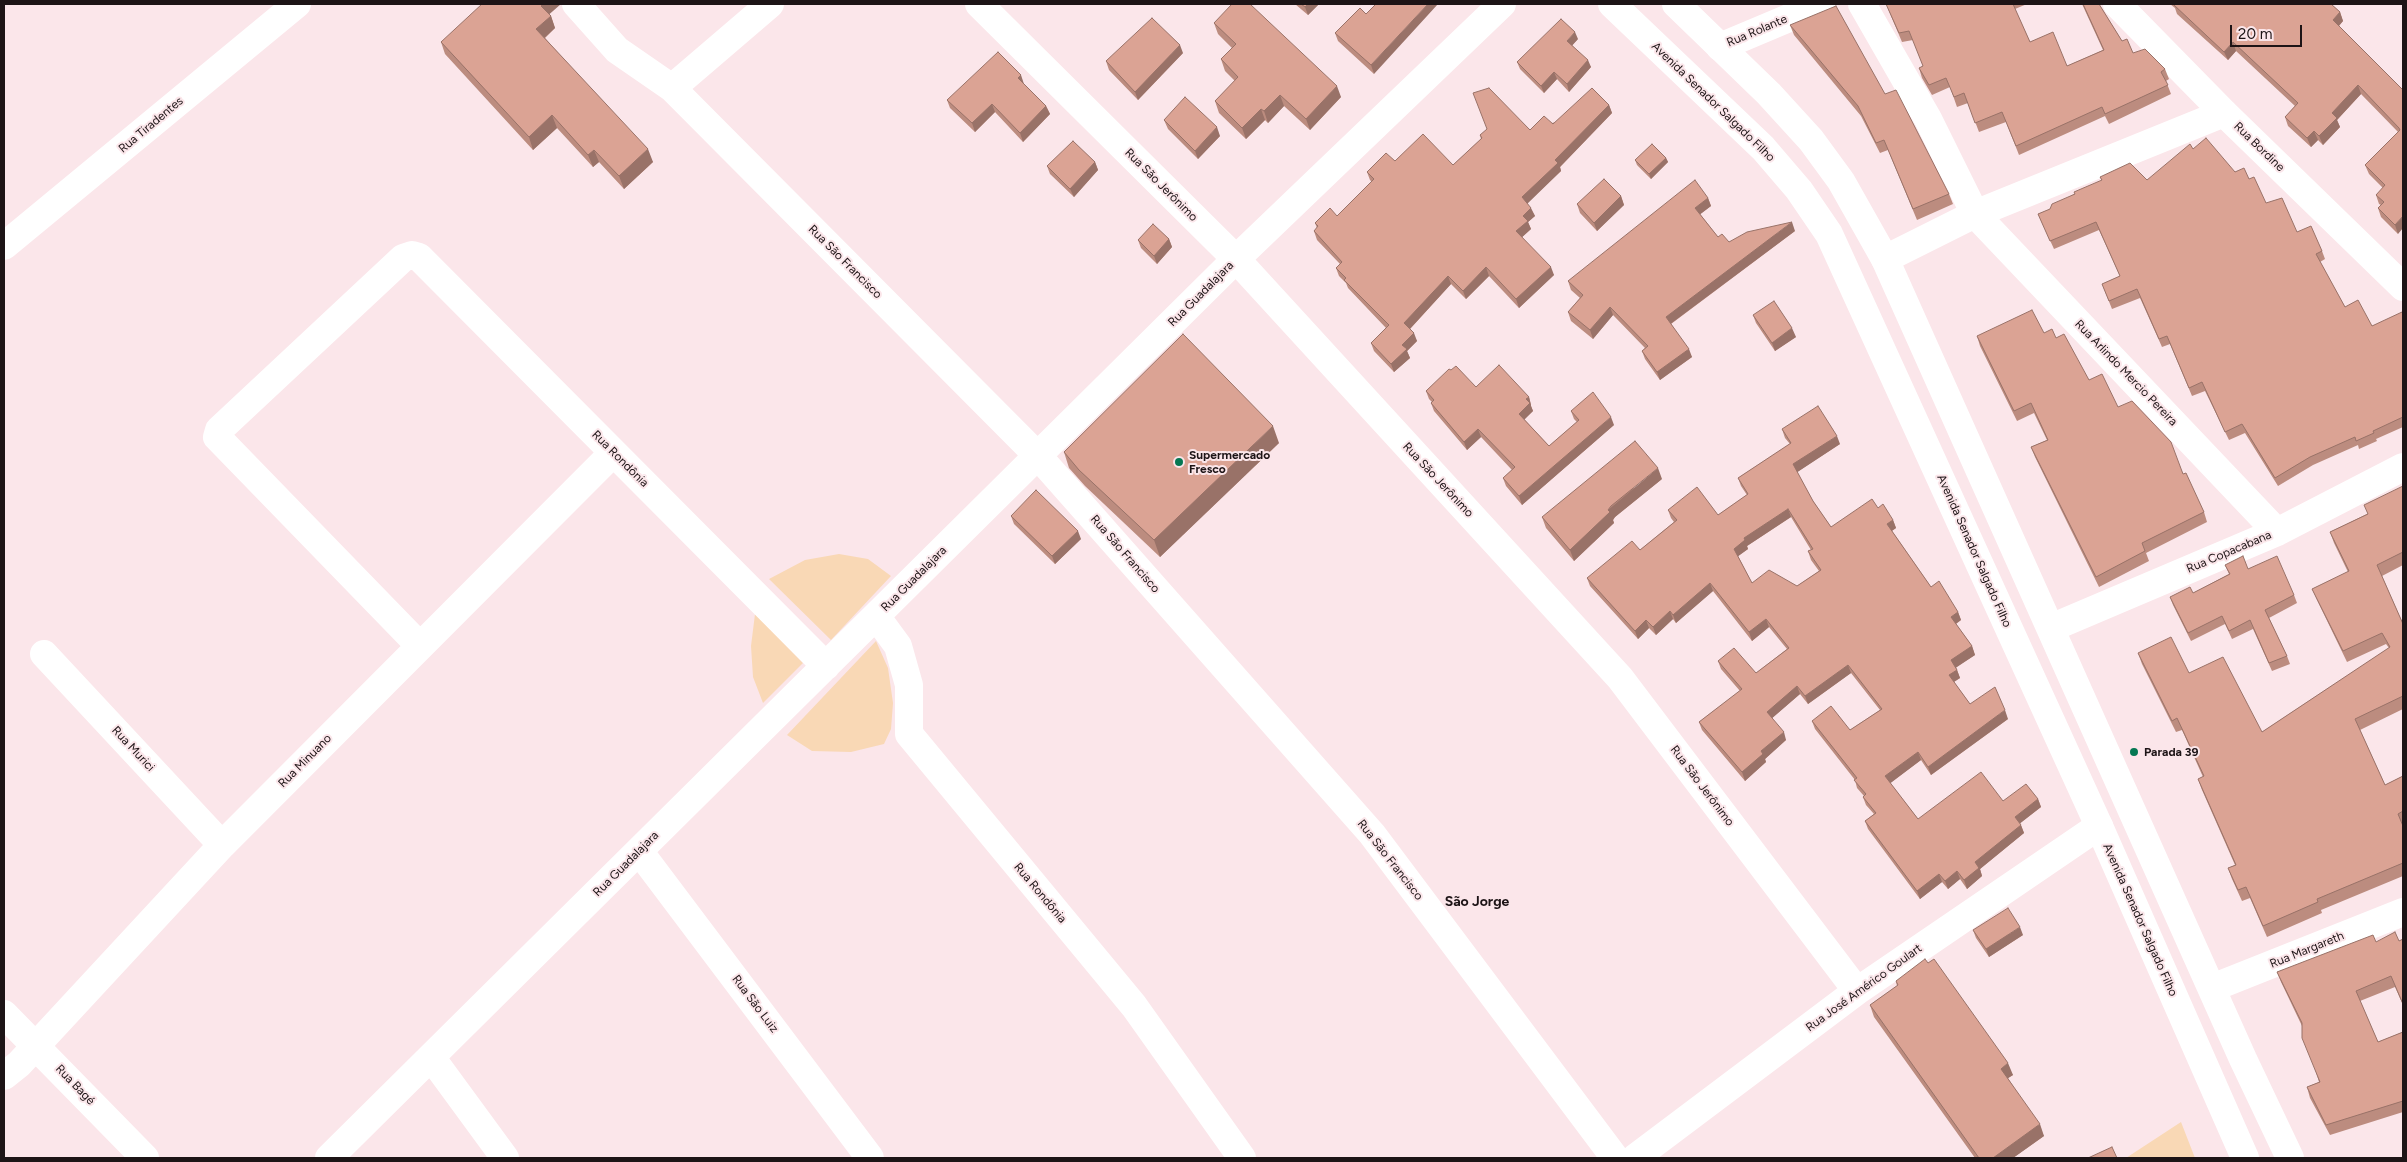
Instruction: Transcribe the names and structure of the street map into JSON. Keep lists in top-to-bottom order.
{
  "streets": {
    "street": [
      "Rua Rolante",
      "Avenida Senador Salgado Filho",
      "Rua Tiradentes",
      "Rua Bordine",
      "Rua São Jerônimo",
      "Rua São Francisco",
      "Rua Guadalajara",
      "Rua Arlindo Mercio Pereira",
      "Rua Rondônia",
      "Rua Copacabana",
      "Rua Murici",
      "Rua Minuano",
      "Rua Margareth",
      "Rua José Américo Goulart",
      "Rua São Luiz",
      "Rua Bagé"
    ]
  },
  "crossings": [
    ["Avenida Senador Salgado Filho", "Rua José Américo Goulart"],
    ["Rua São Jerônimo", "Rua Guadalajara"],
    ["Rua São Jerônimo", "Rua José Américo Goulart"],
    ["Rua São Francisco", "Rua Guadalajara"],
    ["Rua Guadalajara", "Rua Rondônia"],
    ["Rua Guadalajara", "Rua São Luiz"],
    ["Rua Arlindo Mercio Pereira", "Rua Copacabana"],
    ["Rua Rondônia", "Rua Minuano"],
    ["Rua Murici", "Rua Minuano"],
    ["Rua Minuano", "Rua Bagé"]
  ],
  "districts": ["São Jorge"],
  "places": ["Supermercado Fresco", "Parada 39"],
  "scale_bar": "20 m"
}
